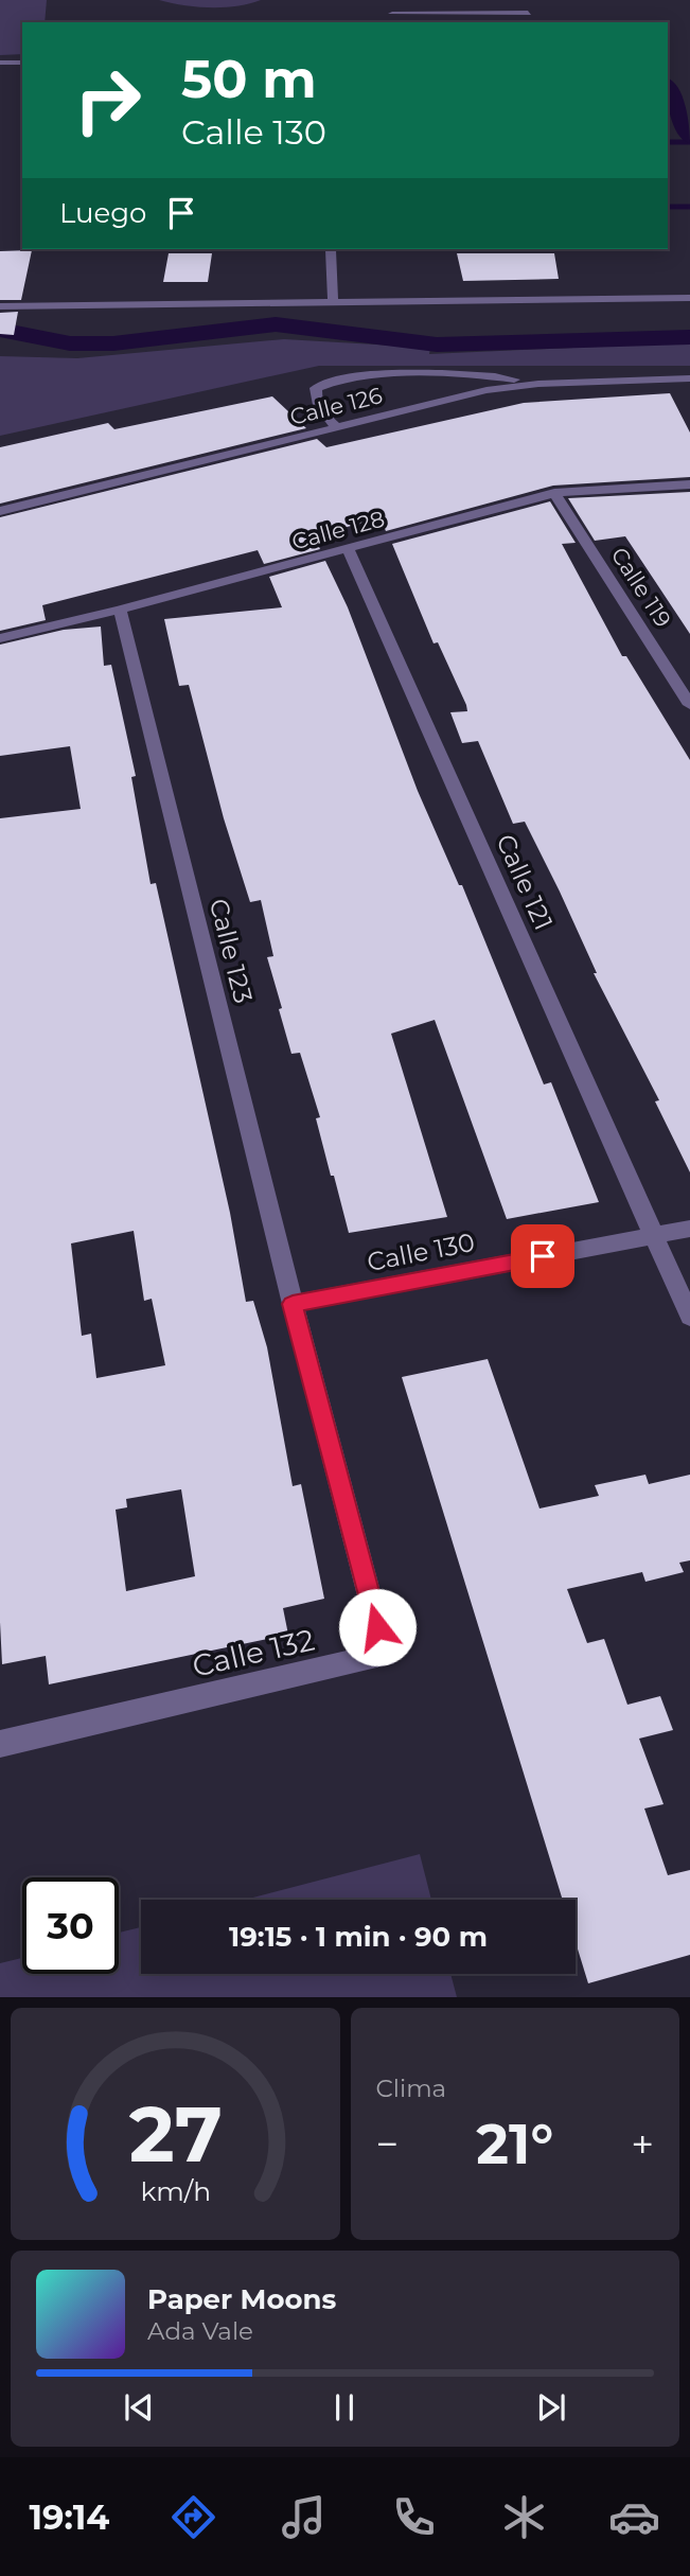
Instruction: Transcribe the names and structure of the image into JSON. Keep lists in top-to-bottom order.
{
  "streets": {
    "street": [
      "Calle 126",
      "Calle 128",
      "Calle 119",
      "Calle 121",
      "Calle 123",
      "Calle 130",
      "Calle 132"
    ]
  },
  "crossings": [
    ["Calle 128", "Calle 119"],
    ["Calle 128", "Calle 121"],
    ["Calle 128", "Calle 123"],
    ["Calle 121", "Calle 130"],
    ["Calle 123", "Calle 130"],
    ["Calle 123", "Calle 132"],
    ["Calle 130", "Calle 132"]
  ],
  "page": {
    "turn": ["50 m", "Calle 130"],
    "then": "Luego",
    "limit": "30",
    "trip": "19:15 · 1 min · 90 m",
    "tile": "Clima",
    "heat": ["−", "21°", "+"],
    "song": ["Paper Moons", "Ada Vale"],
    "tabs": "19:14",
    "gauge": ["27", "km/h"]
  }
}
